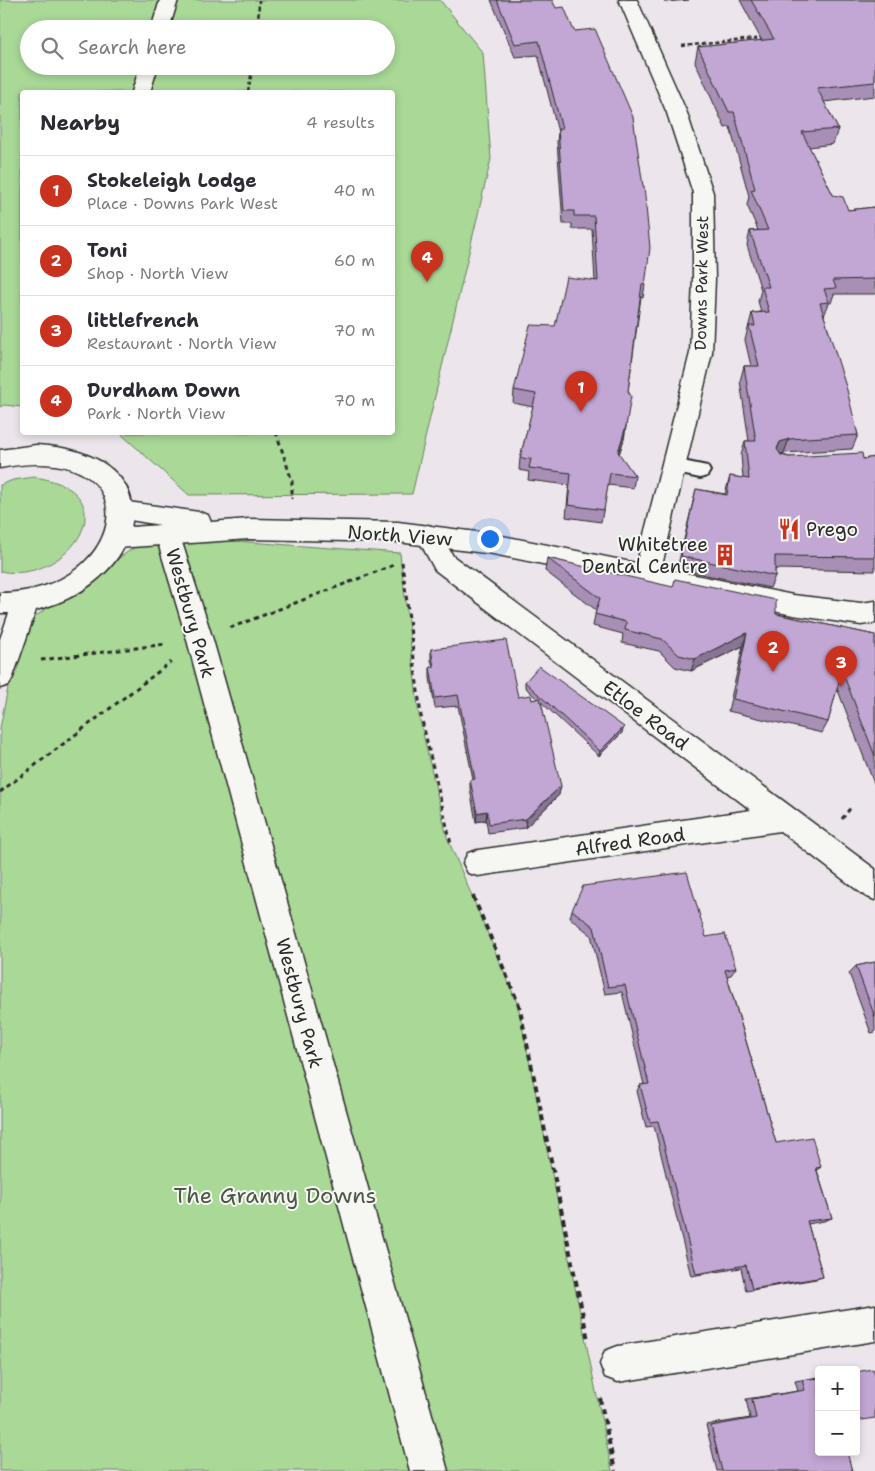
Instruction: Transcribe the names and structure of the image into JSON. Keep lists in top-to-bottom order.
{
  "streets": {
    "street": [
      "Downs Park West",
      "North View",
      "Westbury Park",
      "Etloe Road",
      "Alfred Road"
    ]
  },
  "crossings": [
    ["Downs Park West", "North View"],
    ["North View", "Westbury Park"],
    ["North View", "Etloe Road"],
    ["Etloe Road", "Alfred Road"]
  ],
  "parks": ["The Granny Downs"],
  "places": {
    "restaurant": ["Prego"],
    "building": ["Whitetree Dental Centre"]
  },
  "page": {
    "search": "Search here",
    "heading": ["Nearby", "4 results"],
    "list": [
      {
        "mark": "1",
        "name": "Stokeleigh Lodge",
        "note": "Place · Downs Park West",
        "value": "40 m"
      },
      {
        "mark": "2",
        "name": "Toni",
        "note": "Shop · North View",
        "value": "60 m"
      },
      {
        "mark": "3",
        "name": "littlefrench",
        "note": "Restaurant · North View",
        "value": "70 m"
      },
      {
        "mark": "4",
        "name": "Durdham Down",
        "note": "Park · North View",
        "value": "70 m"
      }
    ],
    "pins": [
      "4",
      "1",
      "2",
      "3"
    ],
    "map_buttons": ["+", "−"]
  }
}
